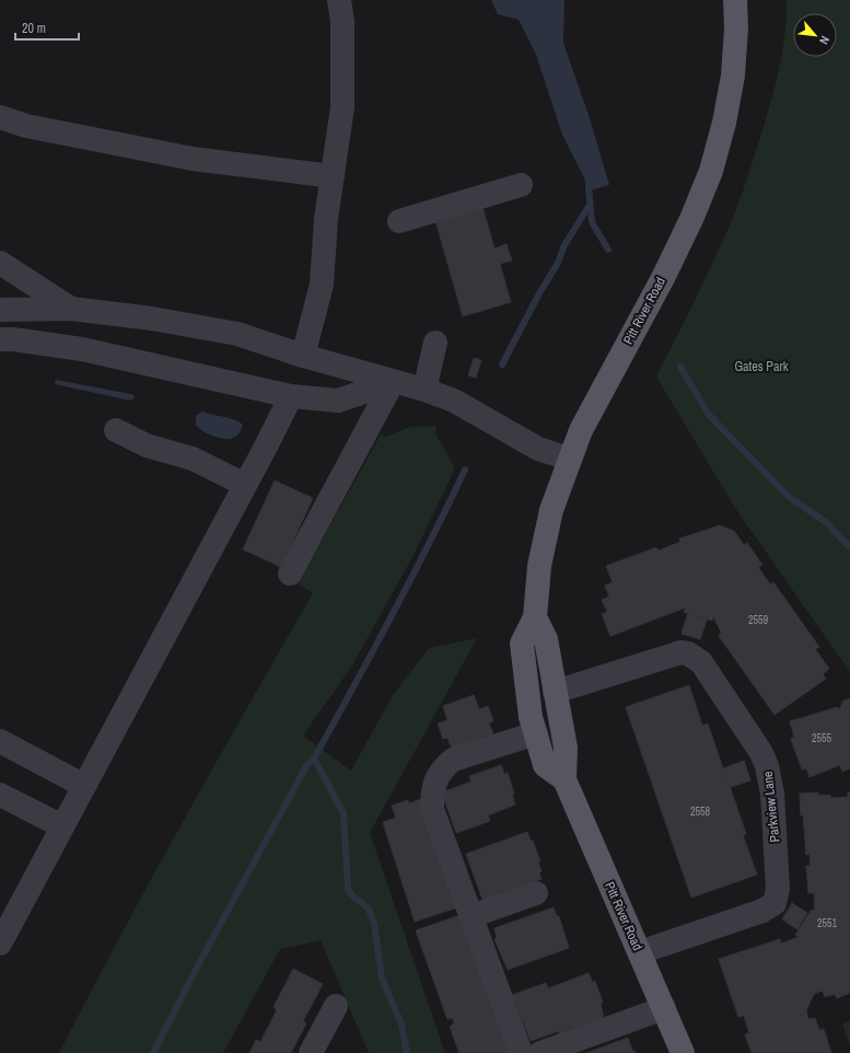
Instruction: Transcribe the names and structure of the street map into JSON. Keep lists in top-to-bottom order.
{
  "streets": {
    "main road": ["Pitt River Road"],
    "lane": ["Parkview Lane"]
  },
  "crossings": [
    ["Pitt River Road", "Parkview Lane"]
  ],
  "parks": ["Gates Park"],
  "house_numbers": [
    "2559",
    "2555",
    "2558",
    "2551"
  ],
  "scale_bar": "20 m",
  "north": "bottom right"
}
